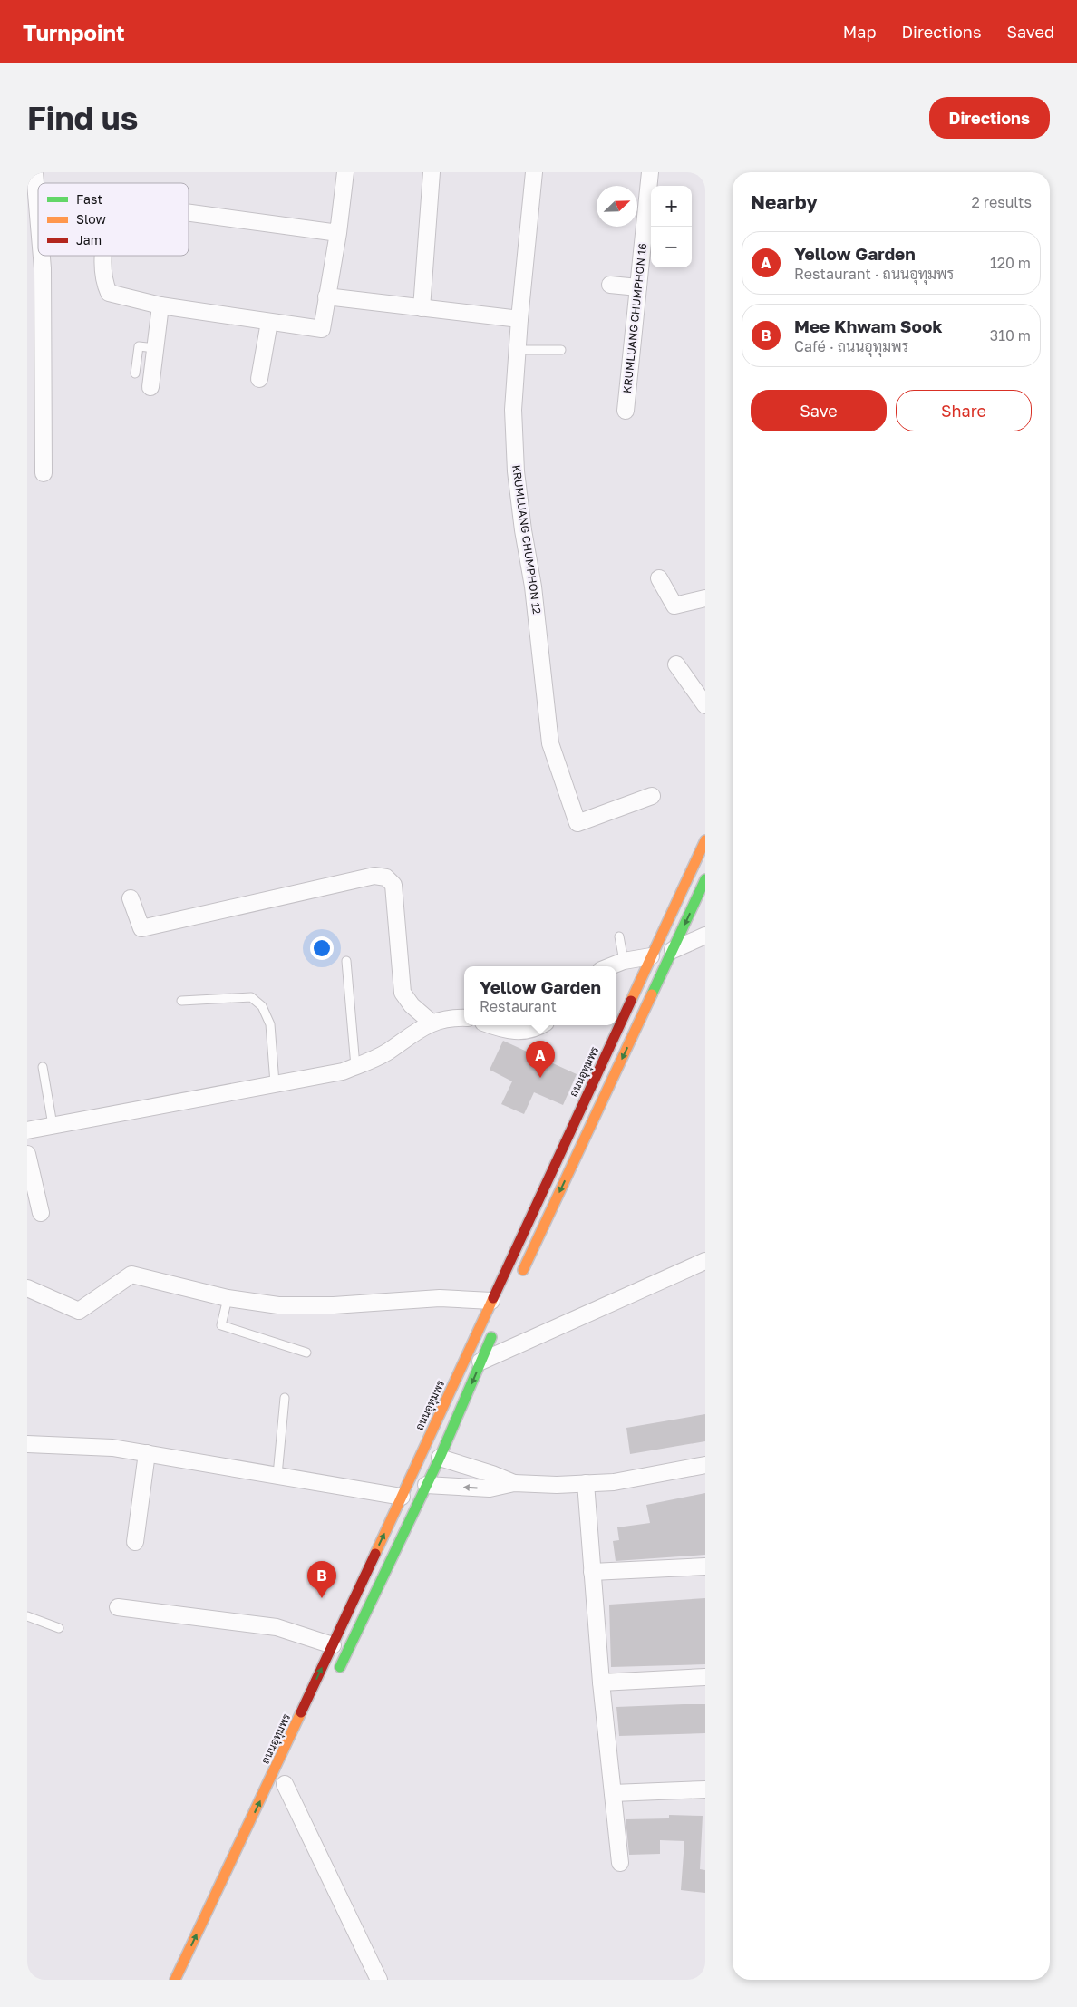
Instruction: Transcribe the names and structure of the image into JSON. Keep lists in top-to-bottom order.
{
  "streets": {
    "street": ["KRUMLUANG CHUMPHON 16", "KRUMLUANG CHUMPHON 12", "ถนนอุทุมพร"]
  },
  "legend": ["Fast", "Slow", "Jam"],
  "north": "top right",
  "page": {
    "header": "Turnpoint",
    "nav": ["Map", "Directions", "Saved"],
    "buttons": [
      "Directions",
      ["Save", "Share"]
    ],
    "title": "Find us",
    "heading": ["Nearby", "2 results"],
    "map_buttons": ["+", "−"],
    "list": [
      {
        "mark": "A",
        "name": "Yellow Garden",
        "note": "Restaurant · ถนนอุทุมพร",
        "value": "120 m"
      },
      {
        "mark": "B",
        "name": "Mee Khwam Sook",
        "note": "Café · ถนนอุทุมพร",
        "value": "310 m"
      }
    ],
    "popup": ["Yellow Garden", "Restaurant"],
    "pins": ["A", "B"]
  }
}
